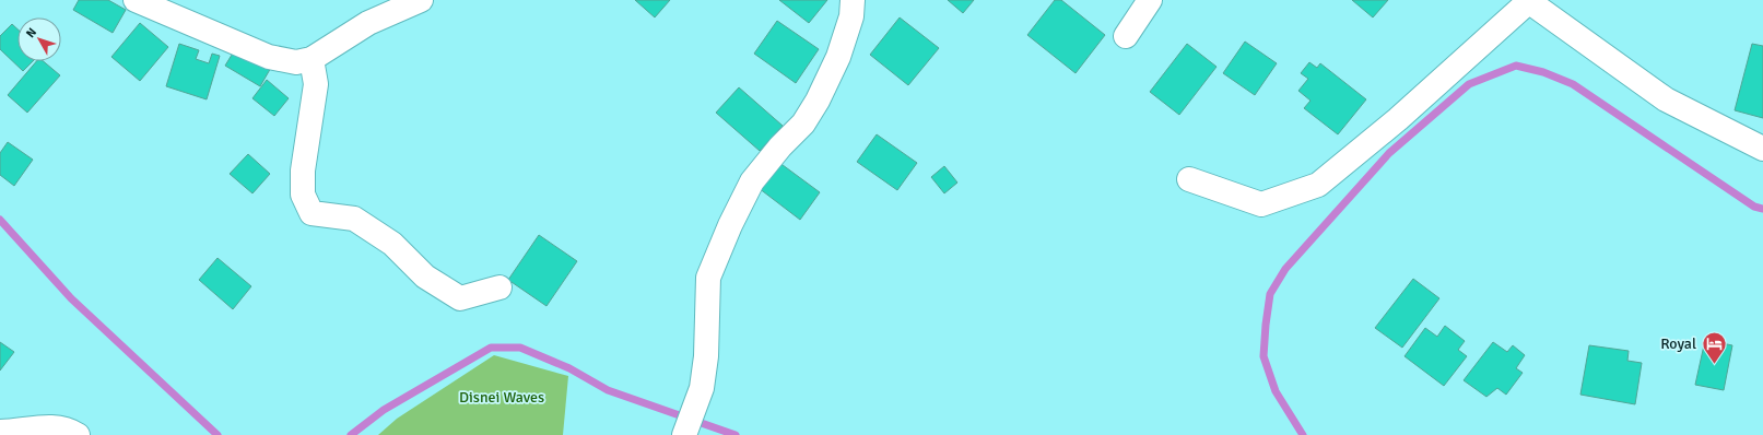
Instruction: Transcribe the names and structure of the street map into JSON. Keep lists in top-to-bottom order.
{
  "parks": ["Disnei Waves"],
  "places": {
    "hotel": ["Royal"]
  },
  "north": "top left"
}
